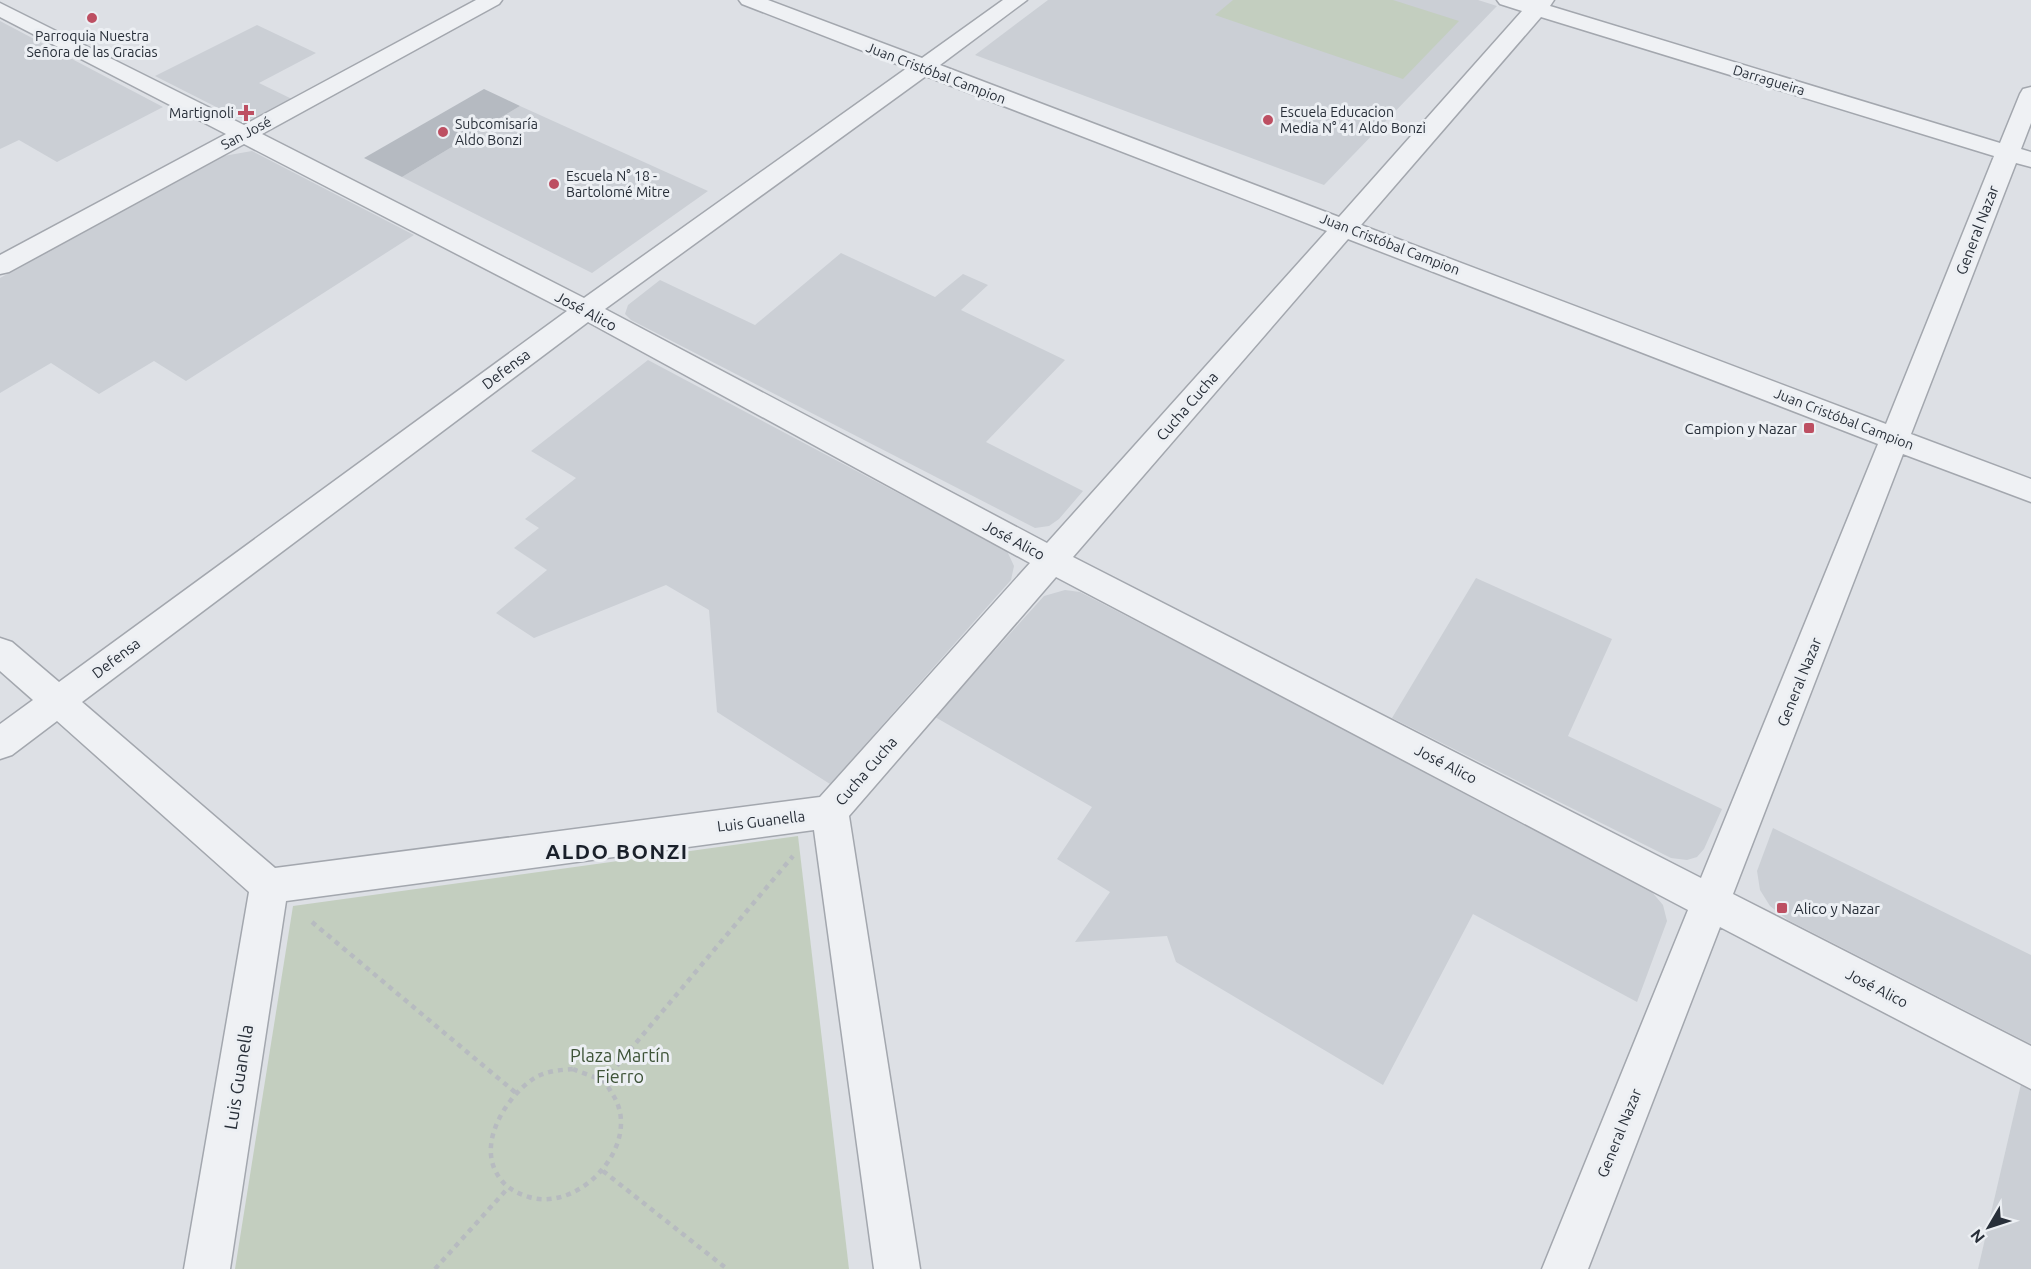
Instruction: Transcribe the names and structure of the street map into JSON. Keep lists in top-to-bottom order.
{
  "streets": {
    "street": [
      "Juan Cristóbal Campion",
      "Darragueira",
      "San José",
      "General Nazar",
      "José Alico",
      "Defensa",
      "Cucha Cucha",
      "Luis Guanella"
    ]
  },
  "crossings": [
    ["Juan Cristóbal Campion", "General Nazar"],
    ["Juan Cristóbal Campion", "Defensa"],
    ["Juan Cristóbal Campion", "Cucha Cucha"],
    ["Darragueira", "General Nazar"],
    ["Darragueira", "Cucha Cucha"],
    ["San José", "José Alico"],
    ["General Nazar", "José Alico"],
    ["José Alico", "Defensa"],
    ["José Alico", "Cucha Cucha"],
    ["Cucha Cucha", "Luis Guanella"]
  ],
  "districts": ["ALDO BONZI"],
  "parks": ["Plaza Martín Fierro"],
  "places": {
    "other": [
      "Parroquia Nuestra Señora de las Gracias",
      "Escuela Educacion Media N° 41 Aldo Bonzi",
      "Subcomisaría Aldo Bonzi",
      "Escuela N° 18 - Bartolomé Mitre"
    ],
    "health": ["Martignoli"],
    "transit": ["Campion y Nazar", "Alico y Nazar"]
  },
  "north": "bottom left"
}
